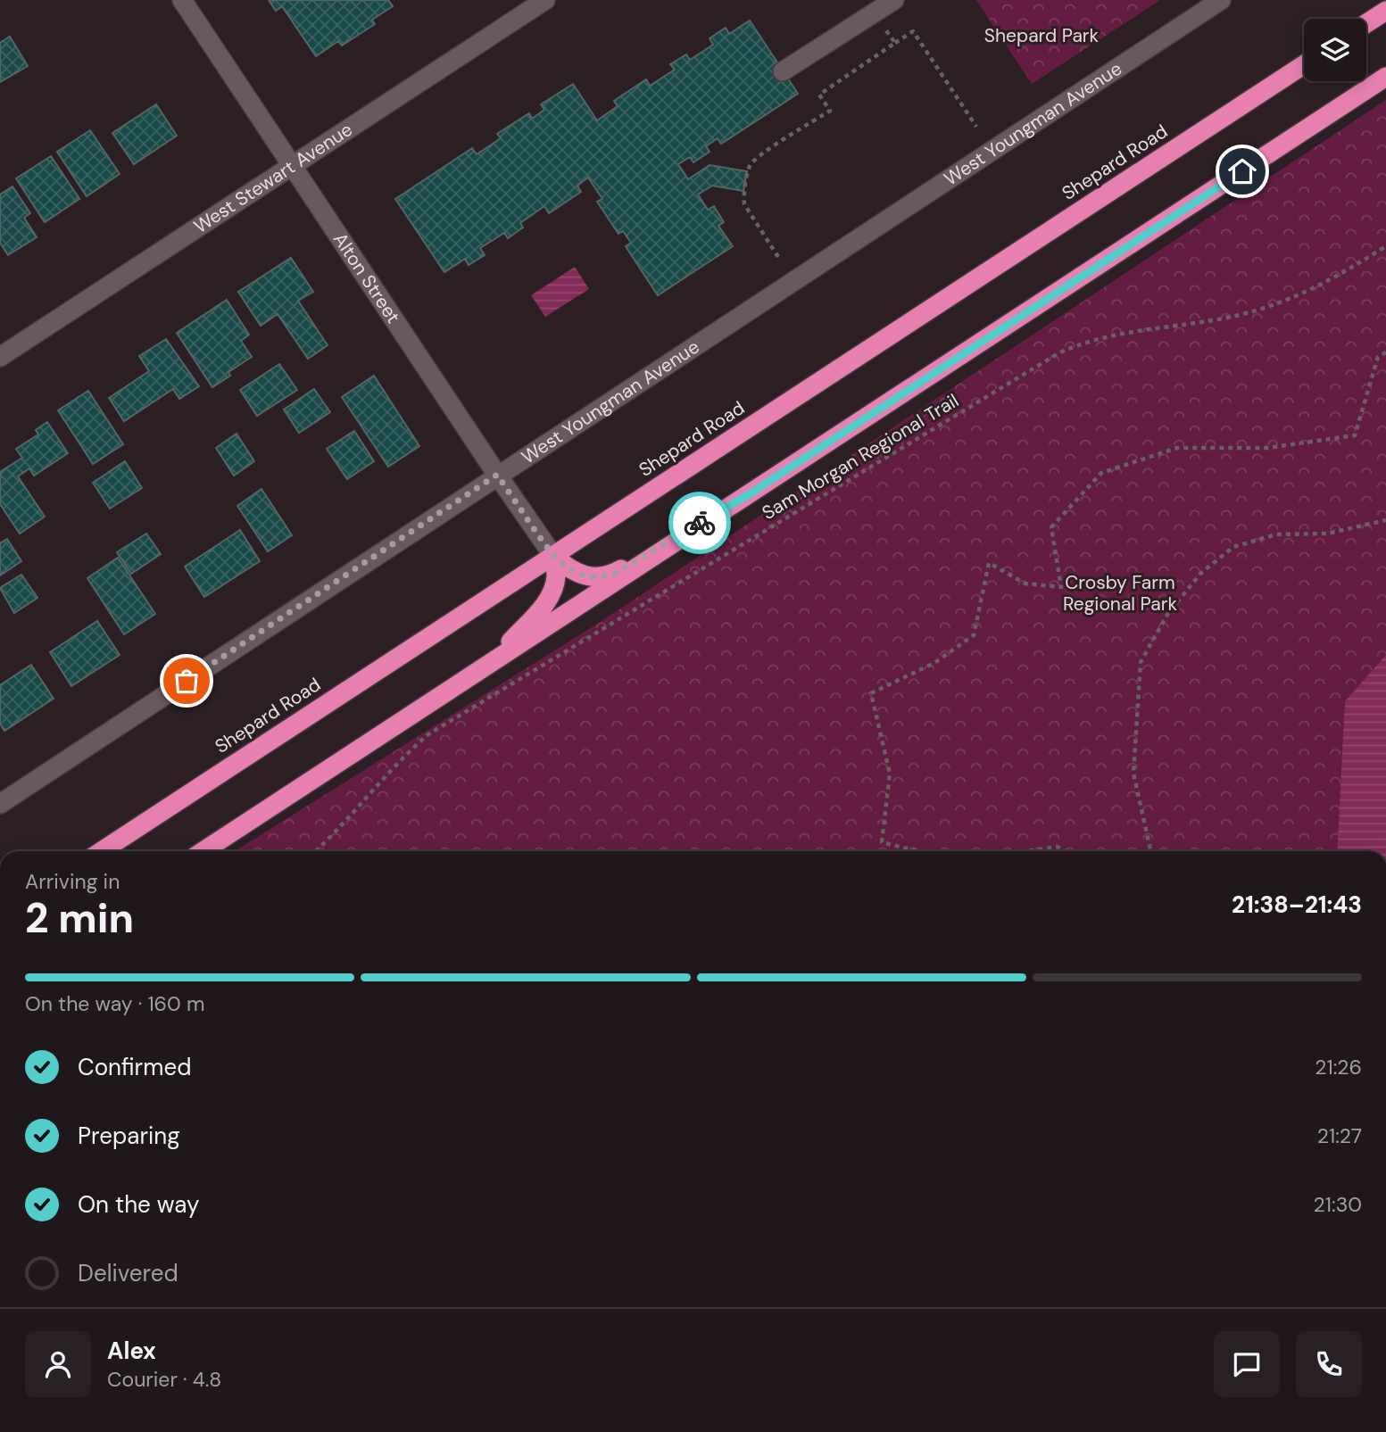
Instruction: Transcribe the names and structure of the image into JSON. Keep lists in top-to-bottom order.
{
  "streets": {
    "highway": ["Shepard Road"],
    "street": ["West Youngman Avenue", "West Stewart Avenue", "Alton Street"],
    "path": ["Sam Morgan Regional Trail"]
  },
  "crossings": [
    ["West Youngman Avenue", "Alton Street"],
    ["Shepard Road", "Alton Street"],
    ["West Stewart Avenue", "Alton Street"]
  ],
  "parks": ["Shepard Park", "Crosby Farm Regional Park"],
  "page": {
    "heading": ["2 min", "Arriving in", "21:38–21:43"],
    "panel": ["Alex", "Courier · 4.8"],
    "bar": "On the way · 160 m",
    "list": [
      ["Confirmed", "21:26"],
      ["Preparing", "21:27"],
      ["On the way", "21:30"],
      "Delivered"
    ]
  }
}
